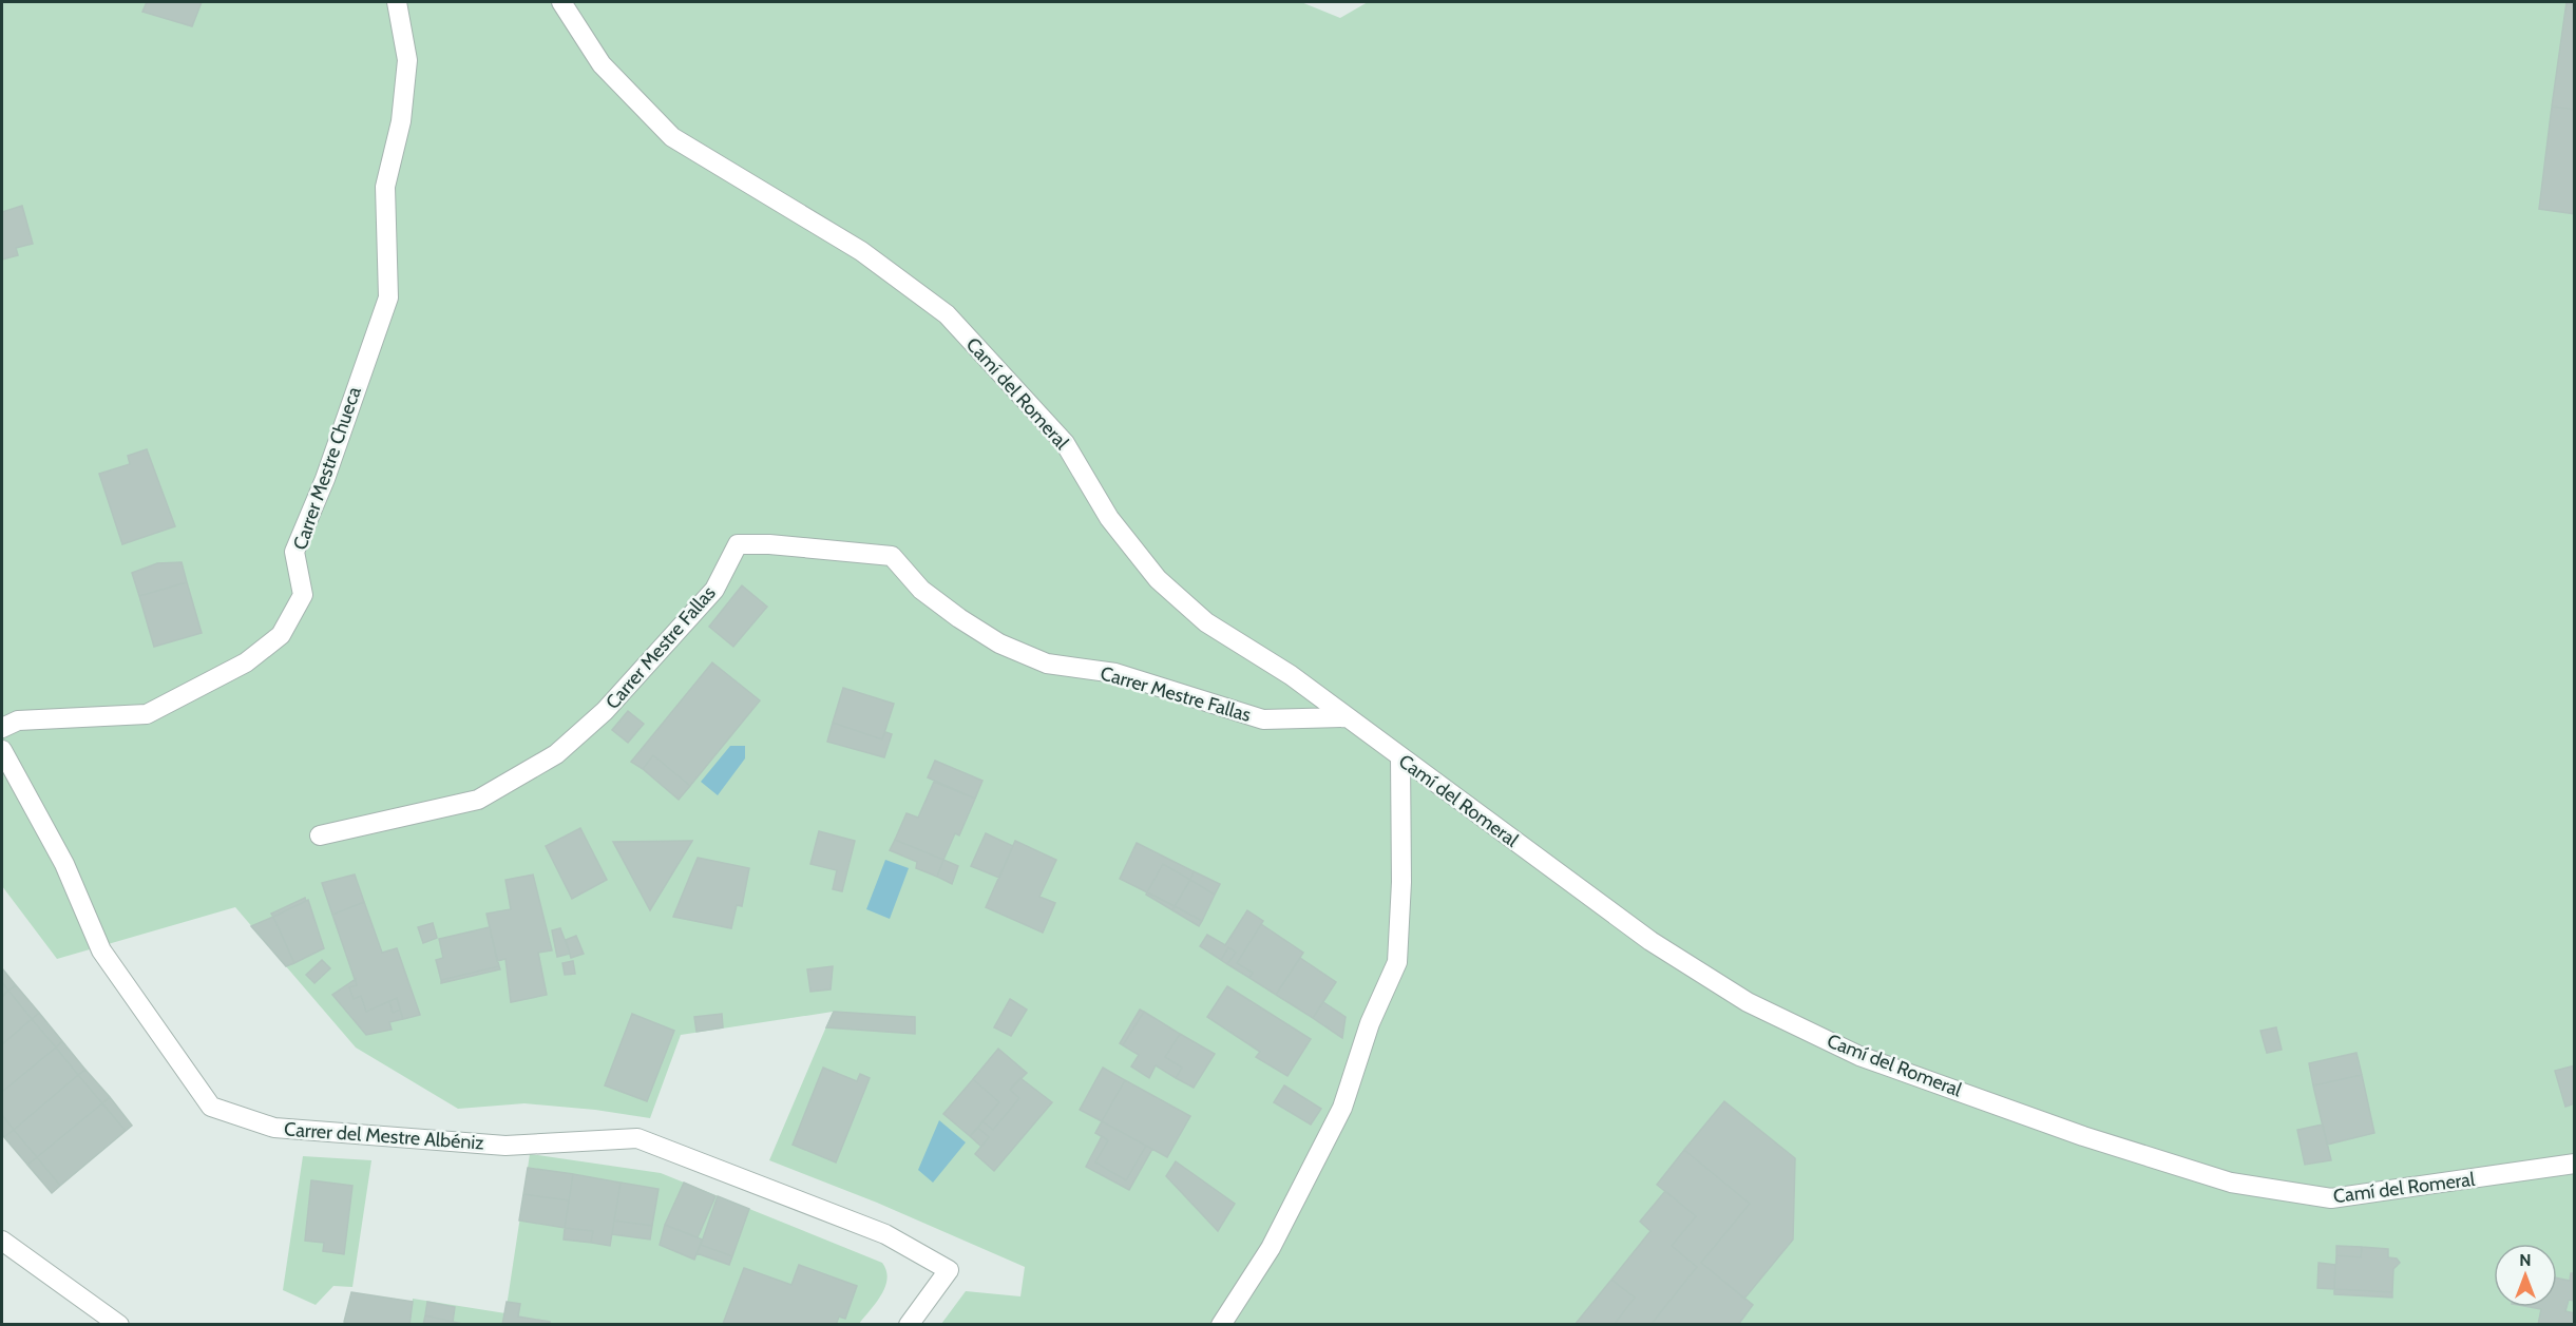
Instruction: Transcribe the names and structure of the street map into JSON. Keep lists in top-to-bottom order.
{
  "streets": {
    "street": [
      "Camí del Romeral",
      "Carrer Mestre Chueca",
      "Carrer Mestre Fallas",
      "Carrer del Mestre Albéniz"
    ]
  },
  "crossings": [
    ["Camí del Romeral", "Carrer Mestre Fallas"]
  ],
  "north": "top"
}
